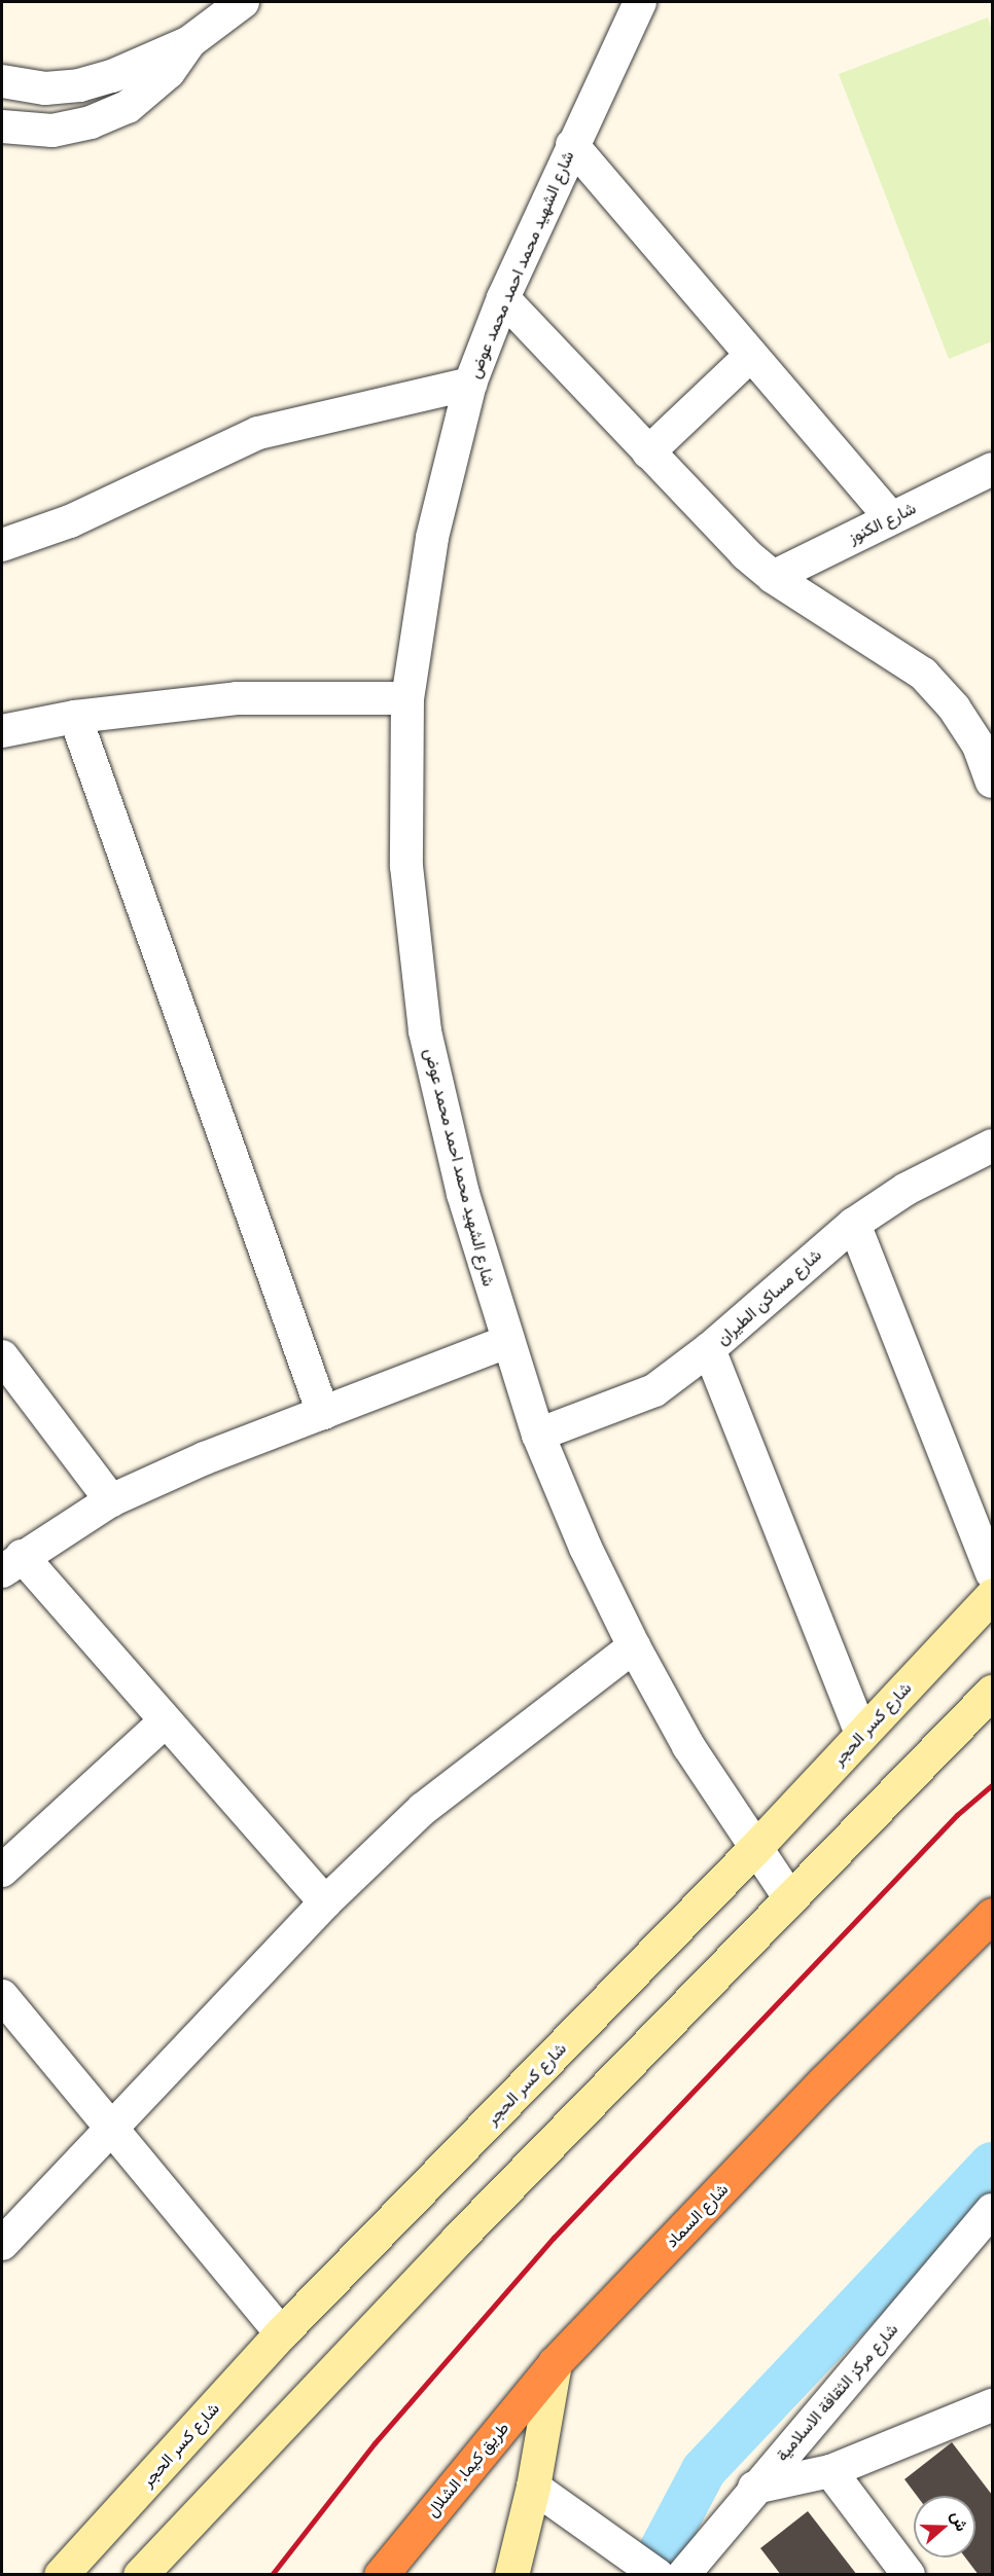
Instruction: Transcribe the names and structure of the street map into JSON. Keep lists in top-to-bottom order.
{
  "streets": {
    "highway": ["شارع السماد", "طريق كيما, الشلال"],
    "main road": ["شارع كسر الحجر"],
    "street": [
      "شارع الشهيد محمد احمد محمد عوض",
      "شارع الكنوز",
      "شارع مساكن الطيران",
      "شارع مركز الثقافة الاسلامية"
    ]
  },
  "crossings": [
    ["شارع الشهيد محمد احمد محمد عوض", "شارع مساكن الطيران"],
    ["شارع الشهيد محمد احمد محمد عوض", "شارع كسر الحجر"],
    ["شارع السماد", "طريق كيما, الشلال"]
  ],
  "north": "right"
}
